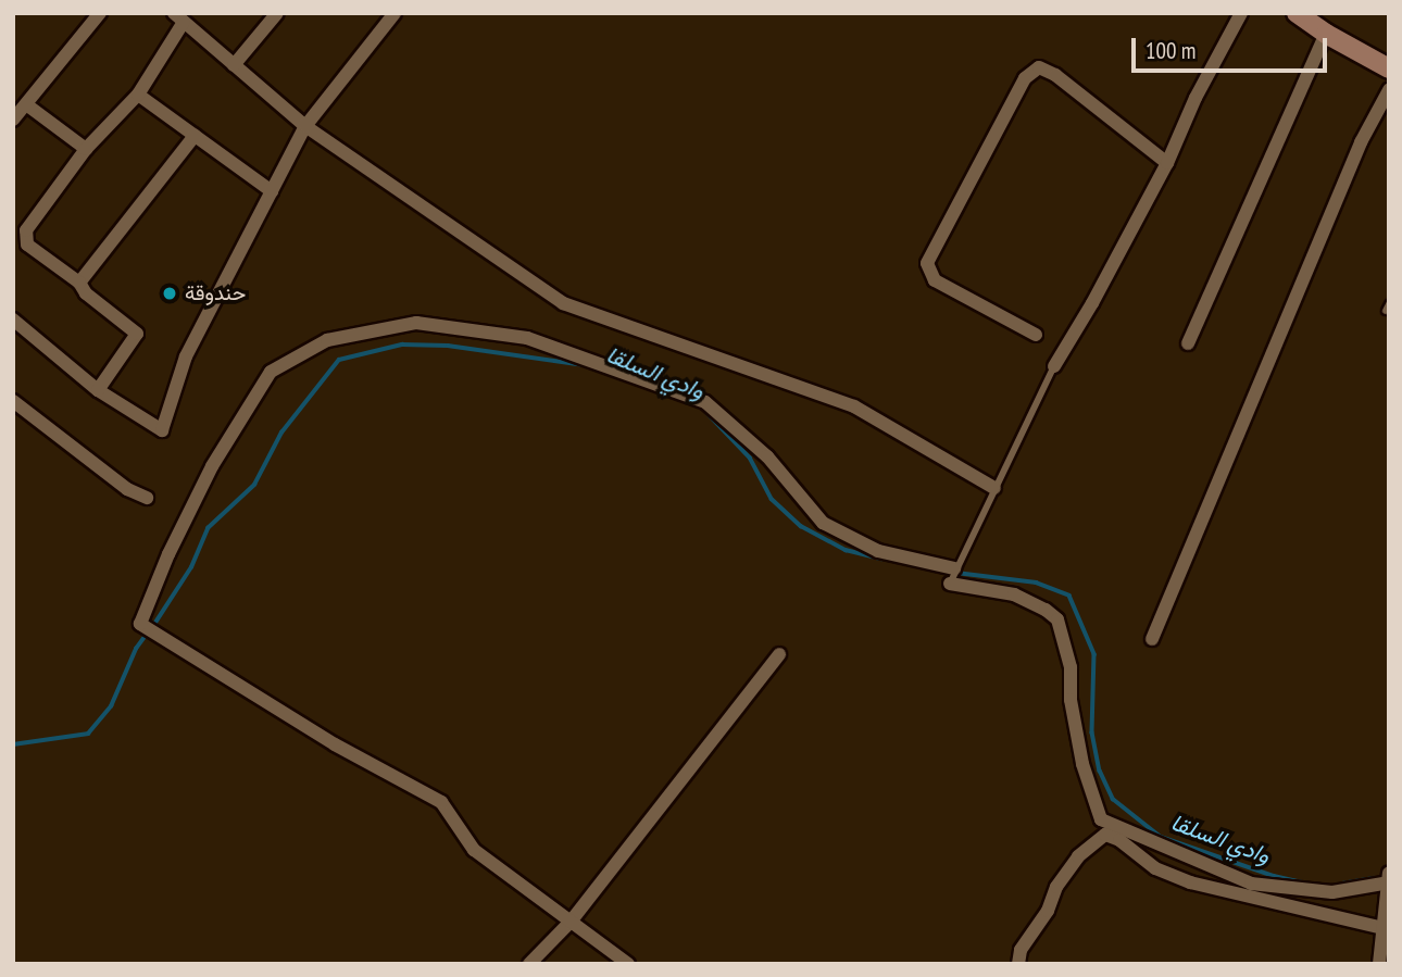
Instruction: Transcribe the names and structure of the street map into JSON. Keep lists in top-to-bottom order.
{
  "water": ["وادي السلقا"],
  "places": ["حندوقة"],
  "scale_bar": "100 m"
}
